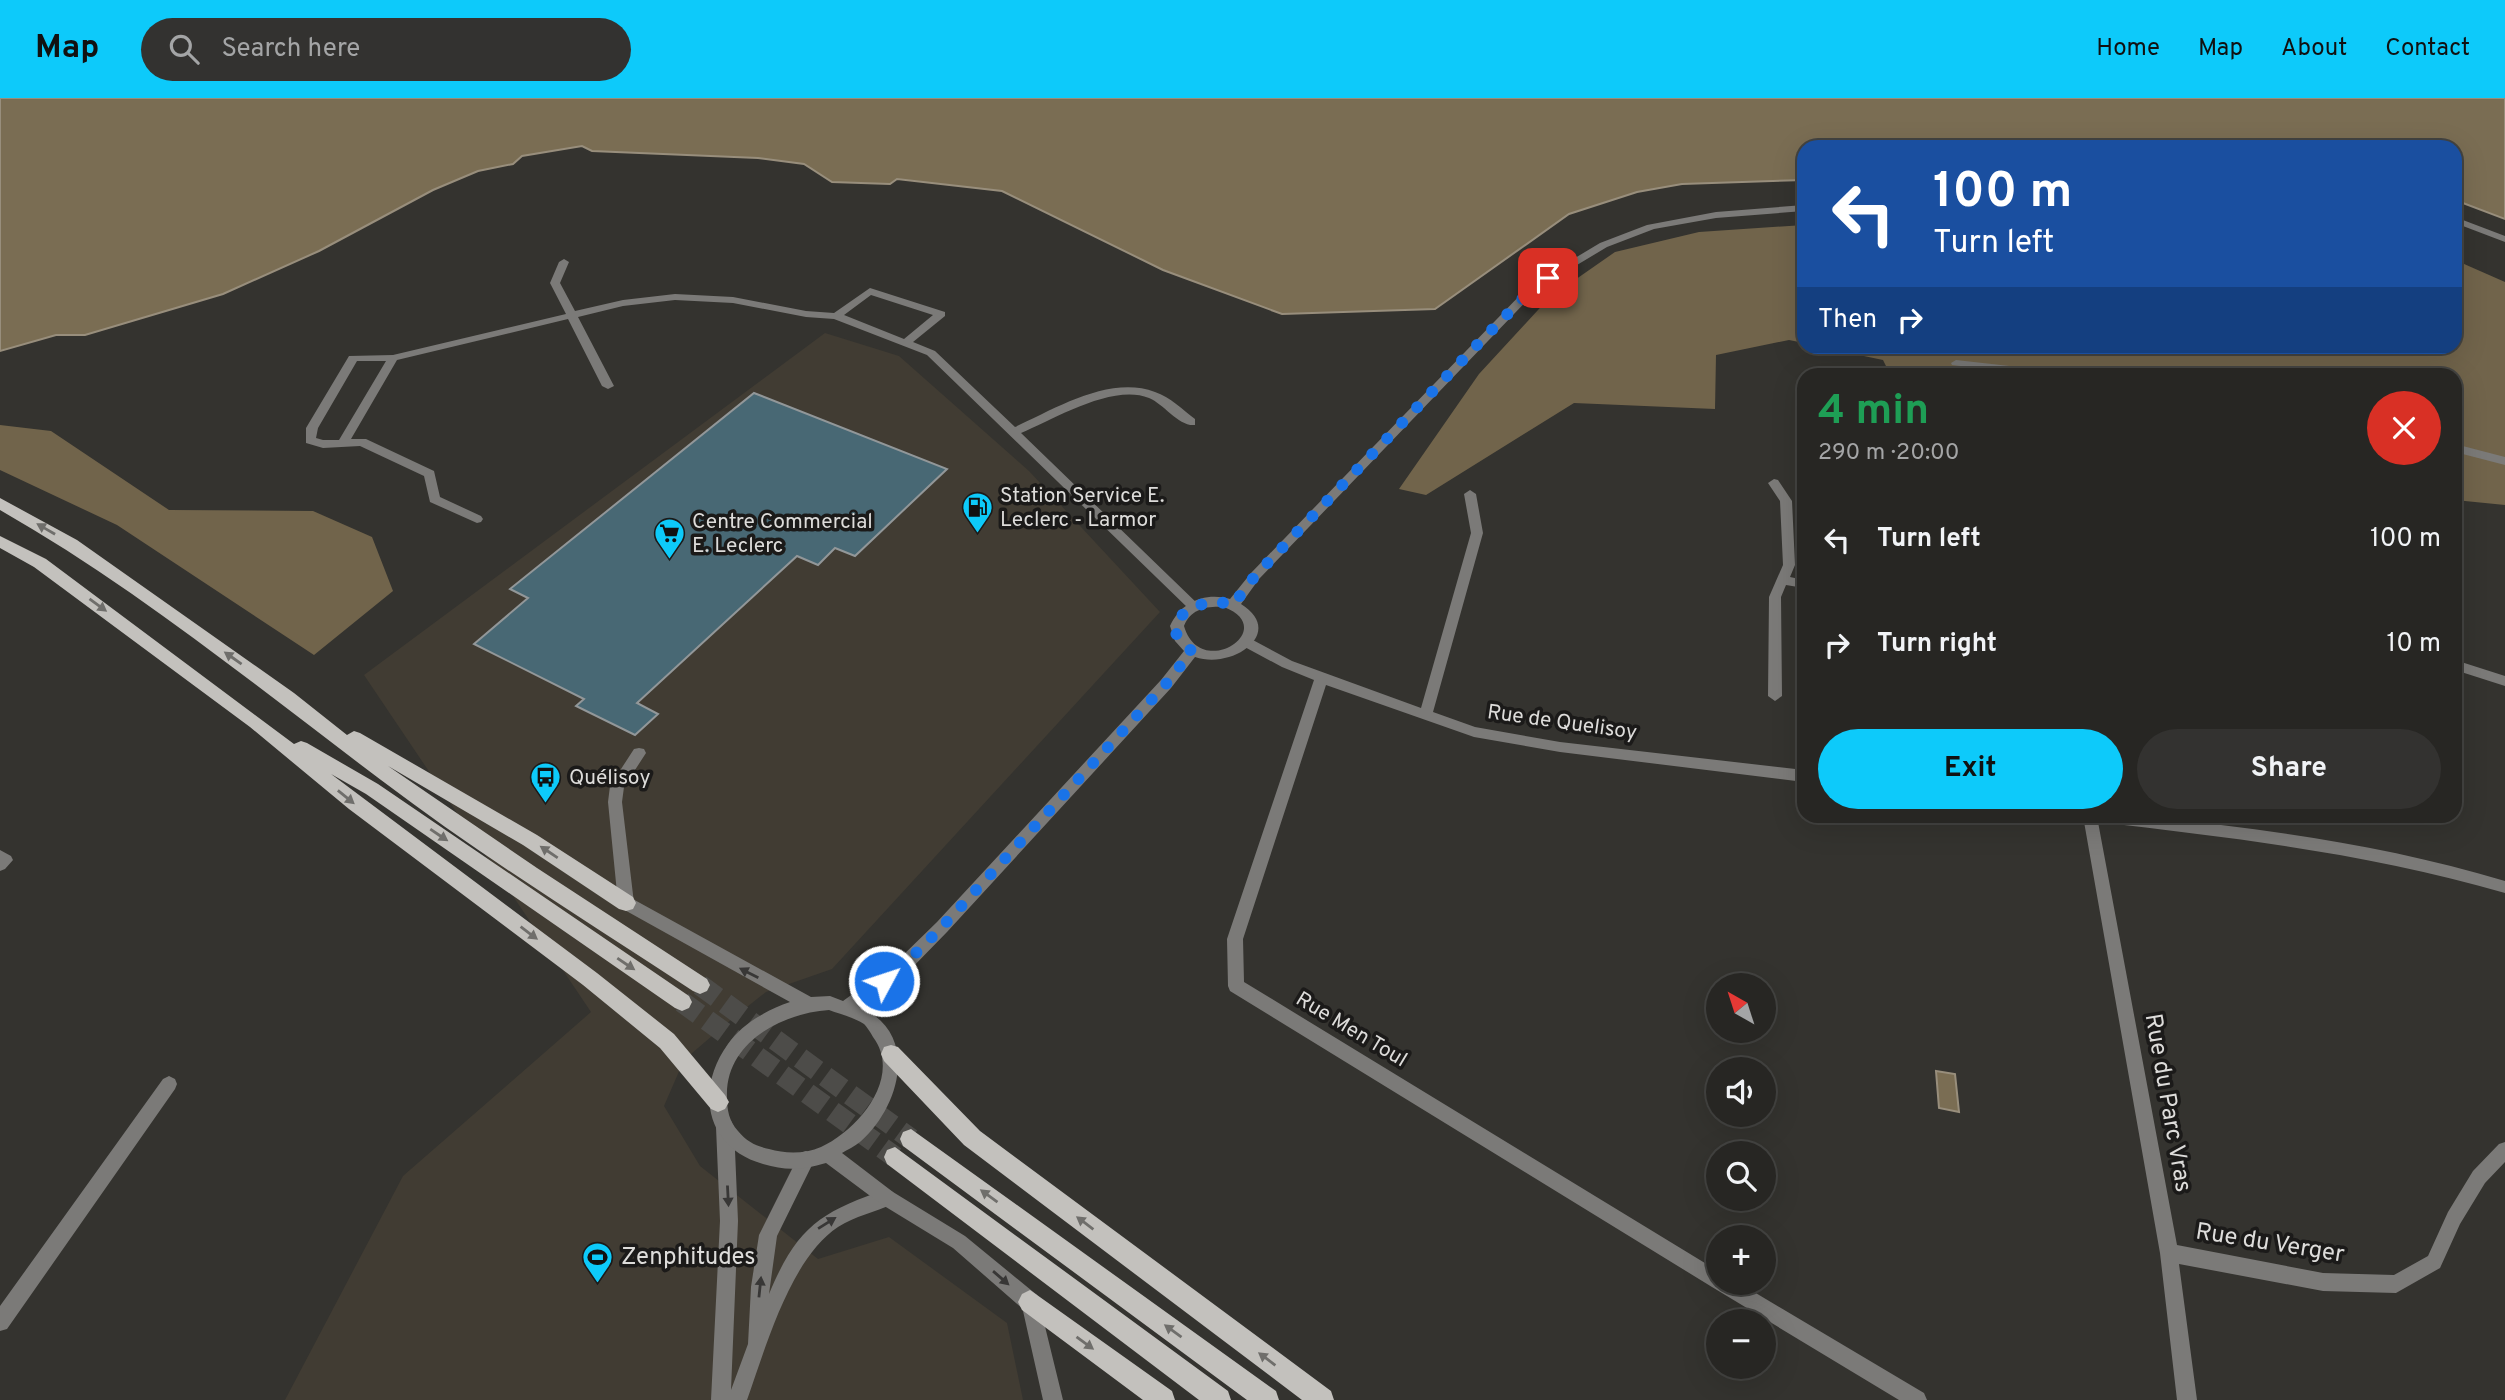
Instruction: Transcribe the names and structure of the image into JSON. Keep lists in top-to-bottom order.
{
  "streets": {
    "street": [
      "Rue de Quelisoy",
      "Rue Men Toul",
      "Rue du Parc Vras",
      "Rue du Verger"
    ]
  },
  "crossings": [
    ["Rue de Quelisoy", "Rue Men Toul"],
    ["Rue du Parc Vras", "Rue du Verger"]
  ],
  "places": {
    "fuel station": ["Station Service E. Leclerc - Larmor"],
    "supermarket": ["Centre Commercial E. Leclerc"],
    "bus stop": ["Quélisoy"],
    "sports": ["Zenphitudes"]
  },
  "north": "top left",
  "page": {
    "header": "Map",
    "search": "Search here",
    "nav": [
      "Home",
      "Map",
      "About",
      "Contact"
    ],
    "turn": ["100 m", "Turn left"],
    "then": "Then",
    "heading": ["4 min", "290 m · 20:00"],
    "list": [
      {
        "name": "Turn left",
        "value": "100 m"
      },
      {
        "name": "Turn right",
        "value": "10 m"
      }
    ],
    "buttons": ["Exit", "Share"],
    "map_buttons": ["+", "−"]
  }
}
